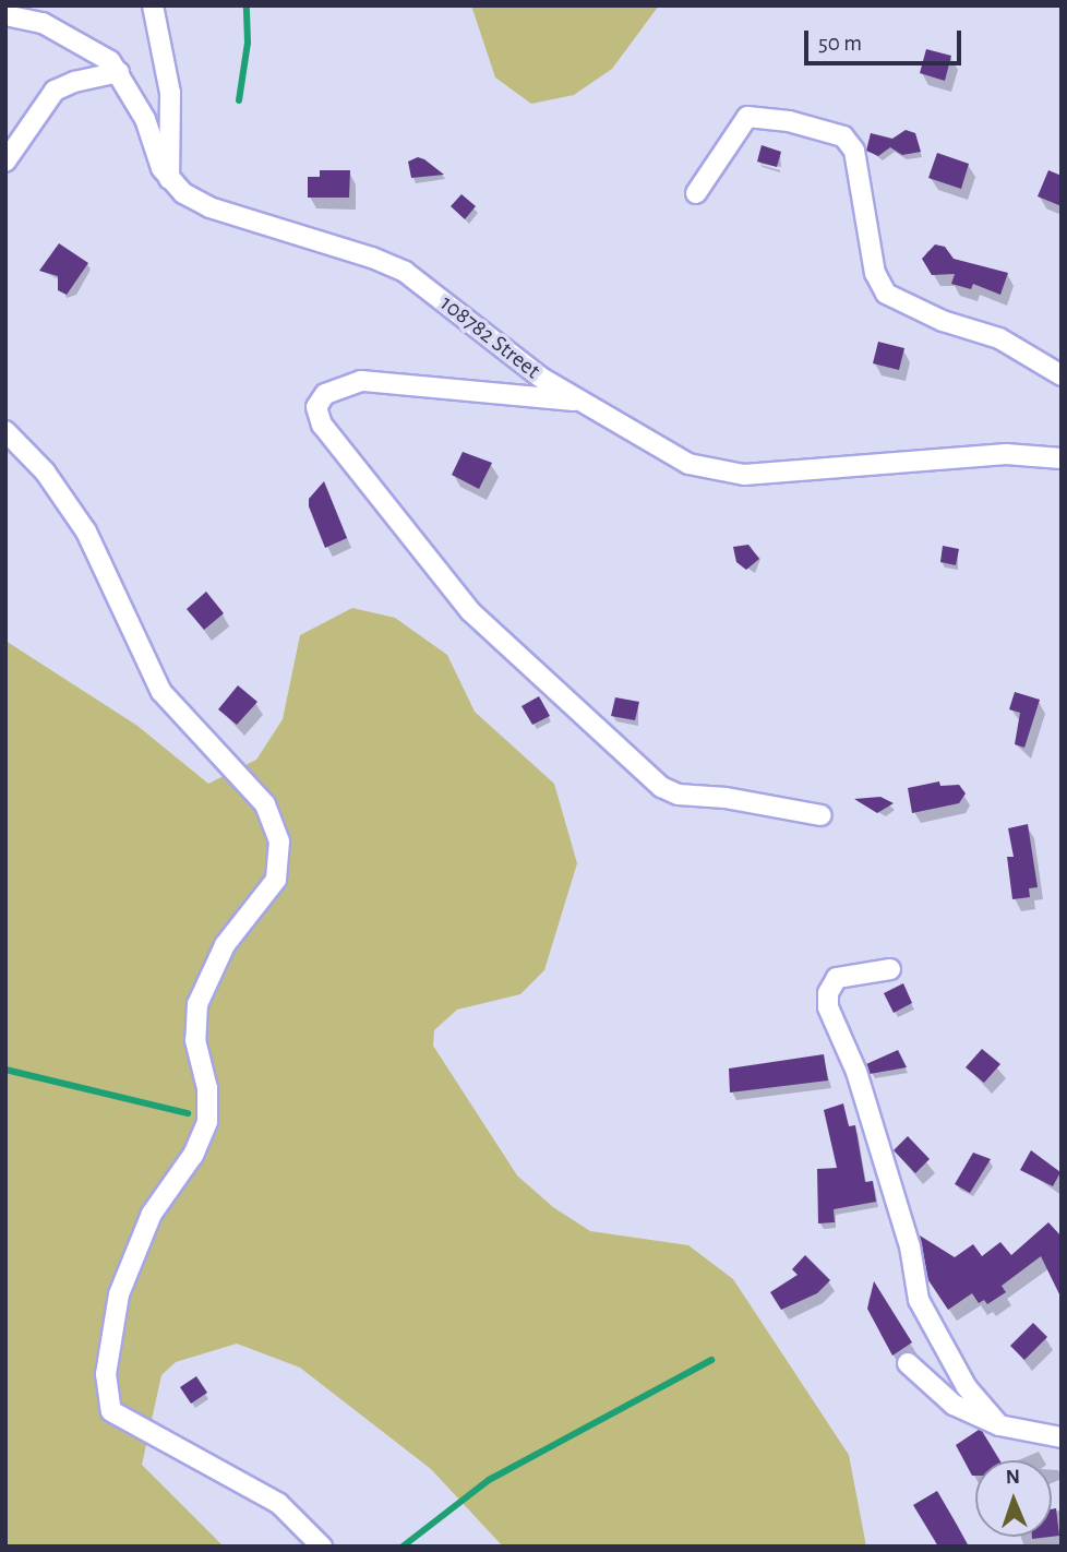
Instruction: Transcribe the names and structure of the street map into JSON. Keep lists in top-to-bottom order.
{
  "streets": {
    "street": ["108782 Street"]
  },
  "scale_bar": "50 m",
  "north": "top"
}
